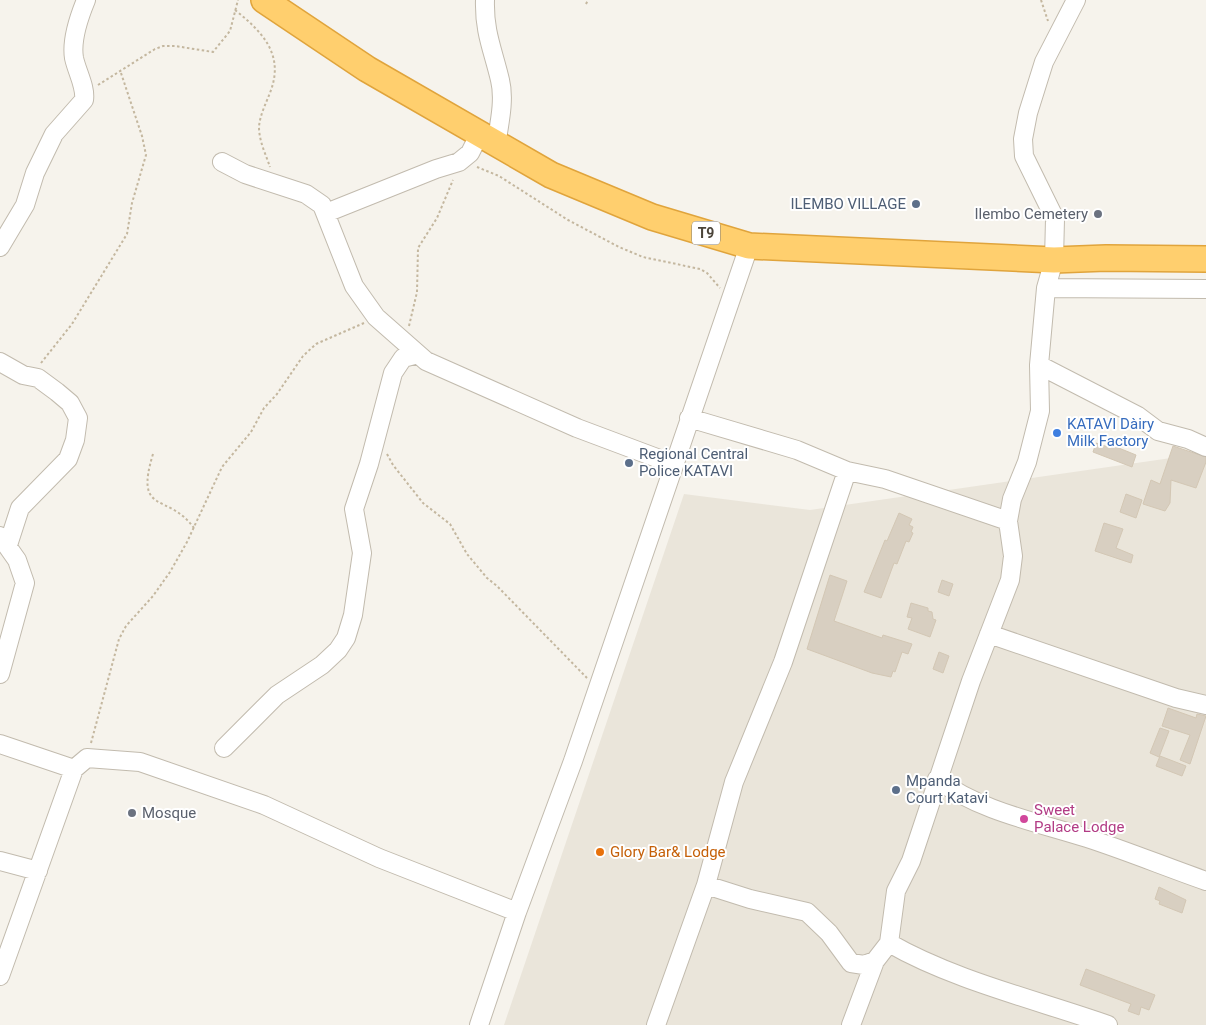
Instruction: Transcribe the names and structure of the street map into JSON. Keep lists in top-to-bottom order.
{
  "streets": {
    "highway": ["T9"]
  },
  "places": [
    "ILEMBO VILLAGE",
    "Ilembo Cemetery",
    "KATAVI Dàiry Milk Factory",
    "Regional Central Police KATAVI",
    "Mpanda Court Katavi",
    "Mosque",
    "Sweet Palace Lodge",
    "Glory Bar& Lodge"
  ]
}
